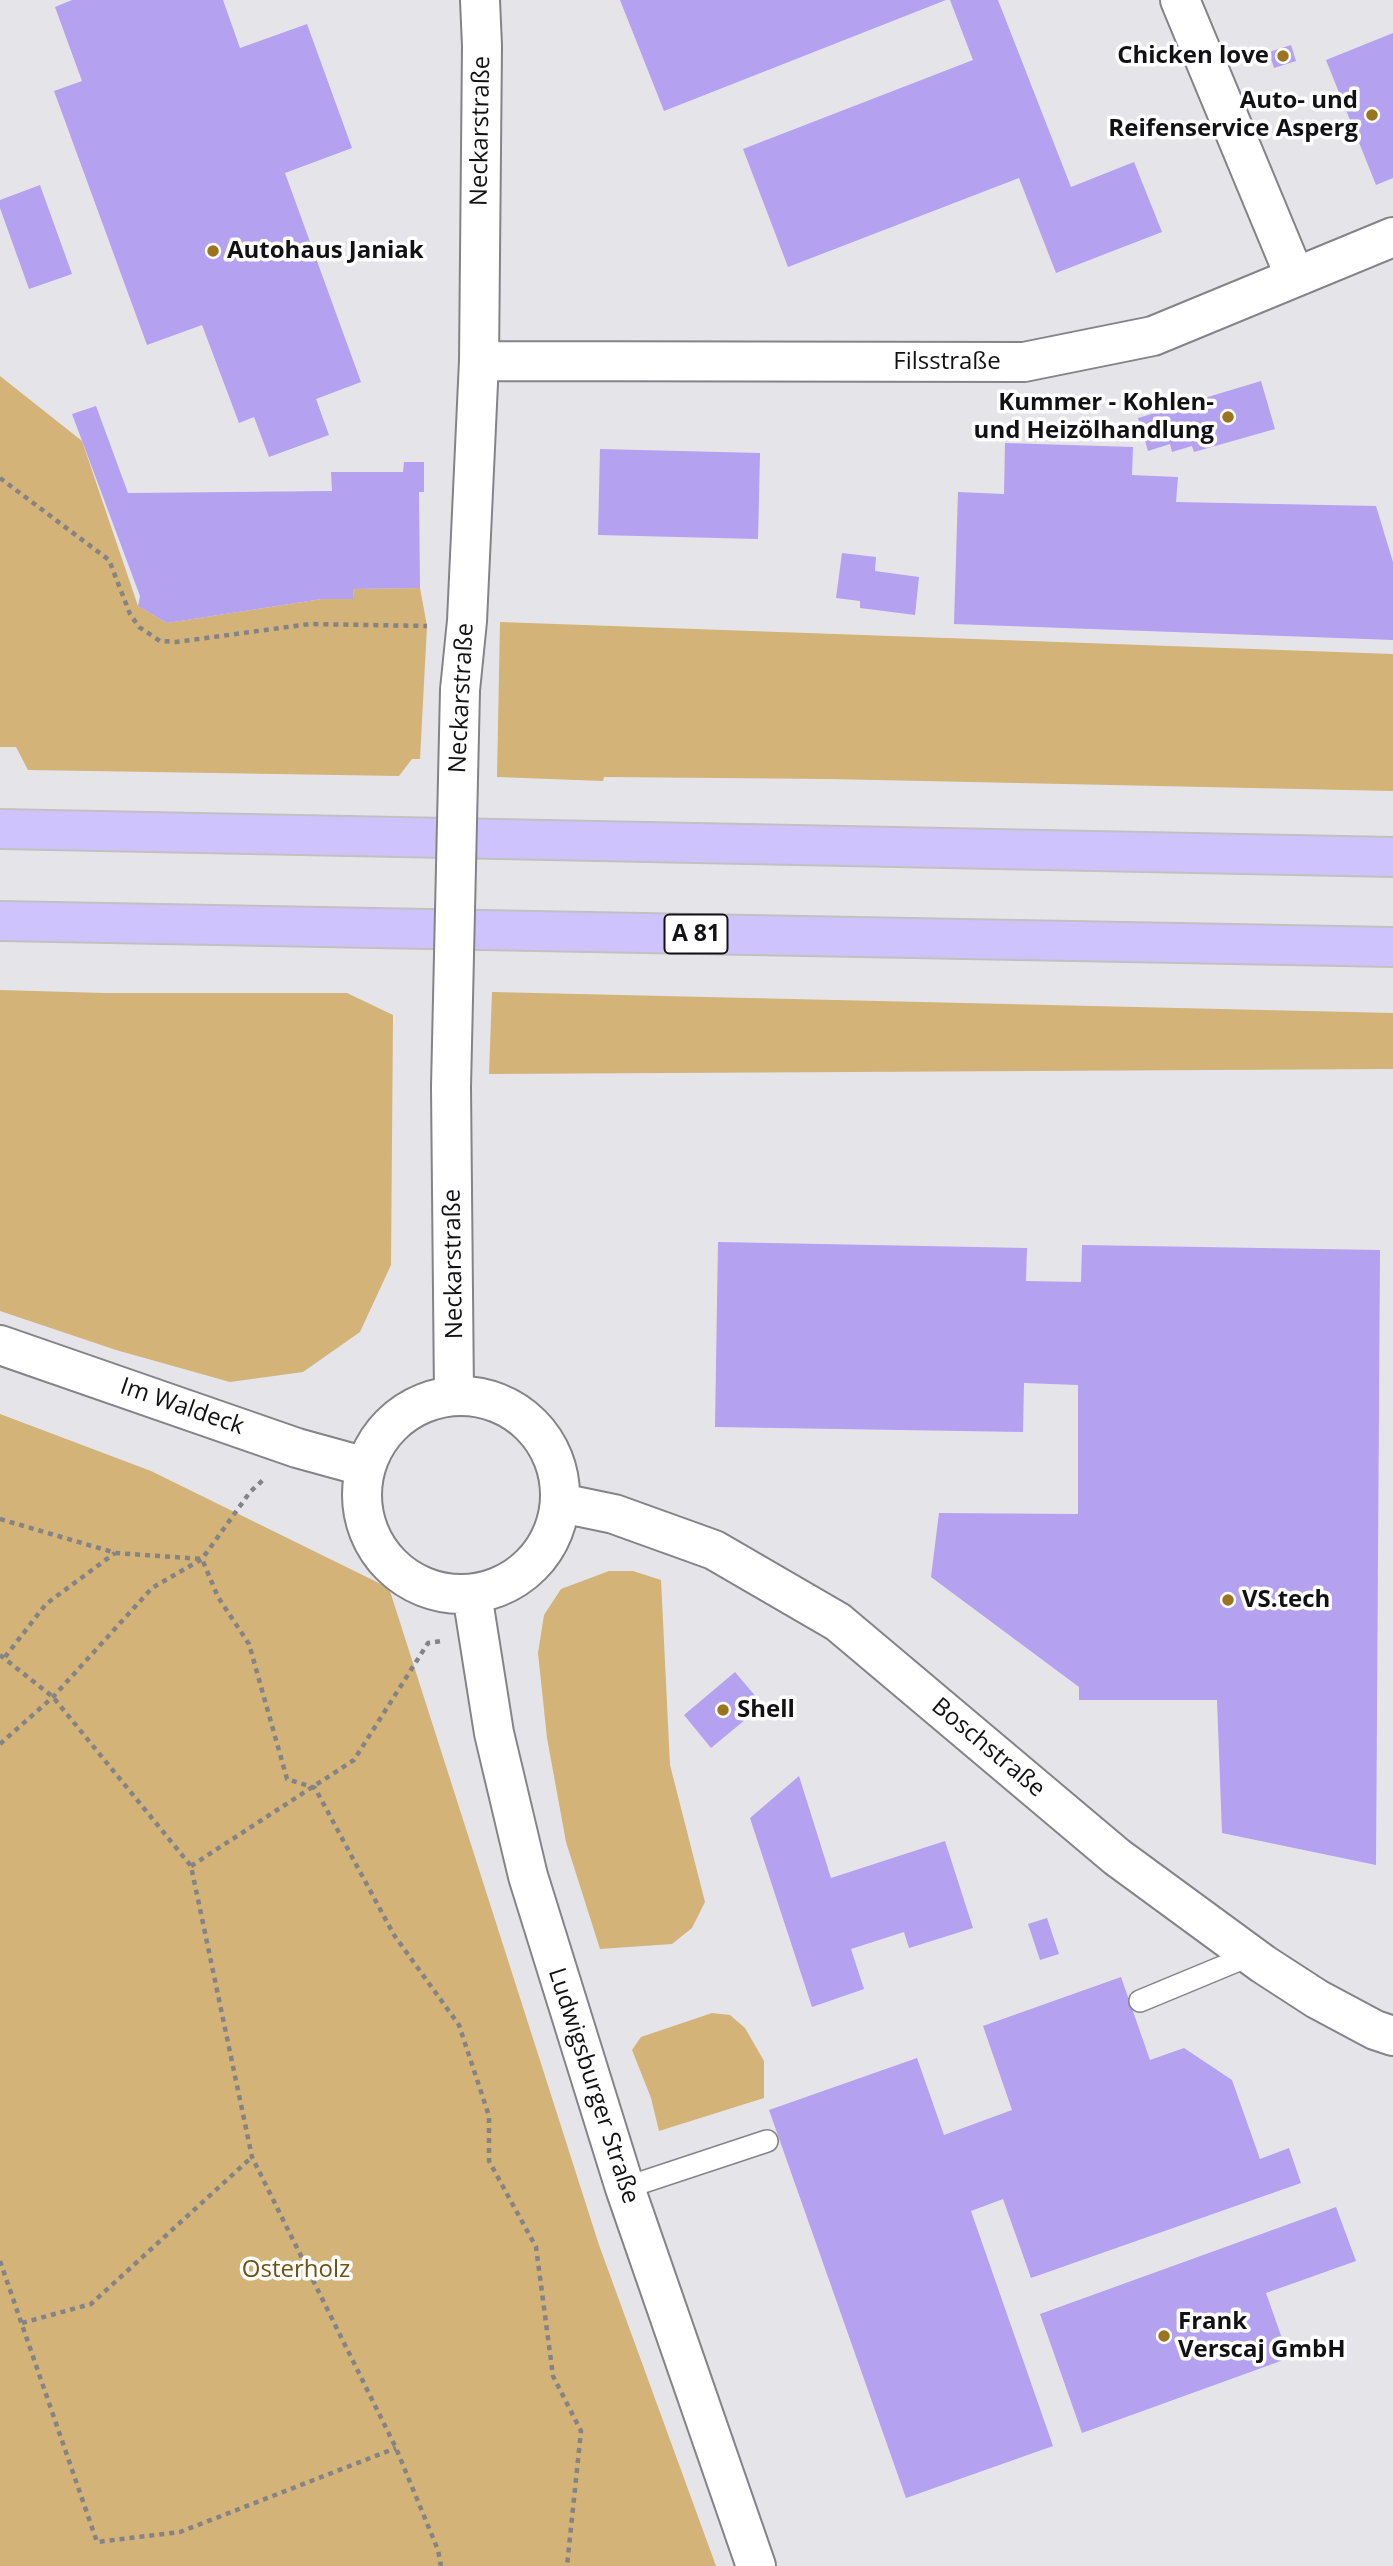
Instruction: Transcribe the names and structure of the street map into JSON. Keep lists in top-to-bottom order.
{
  "streets": {
    "highway": ["A 81"],
    "street": [
      "Neckarstraße",
      "Filsstraße",
      "Im Waldeck",
      "Boschstraße",
      "Ludwigsburger Straße"
    ]
  },
  "crossings": [
    ["Neckarstraße", "Filsstraße"],
    ["Neckarstraße", "Im Waldeck"],
    ["Neckarstraße", "Boschstraße"],
    ["Neckarstraße", "Ludwigsburger Straße"],
    ["Im Waldeck", "Boschstraße"],
    ["Im Waldeck", "Ludwigsburger Straße"],
    ["Boschstraße", "Ludwigsburger Straße"]
  ],
  "parks": ["Osterholz"],
  "places": [
    "Chicken love",
    "Auto- und Reifenservice Asperg",
    "Autohaus Janiak",
    "Kummer - Kohlen- und Heizölhandlung",
    "VS.tech",
    "Shell",
    "Frank Verscaj GmbH"
  ]
}
